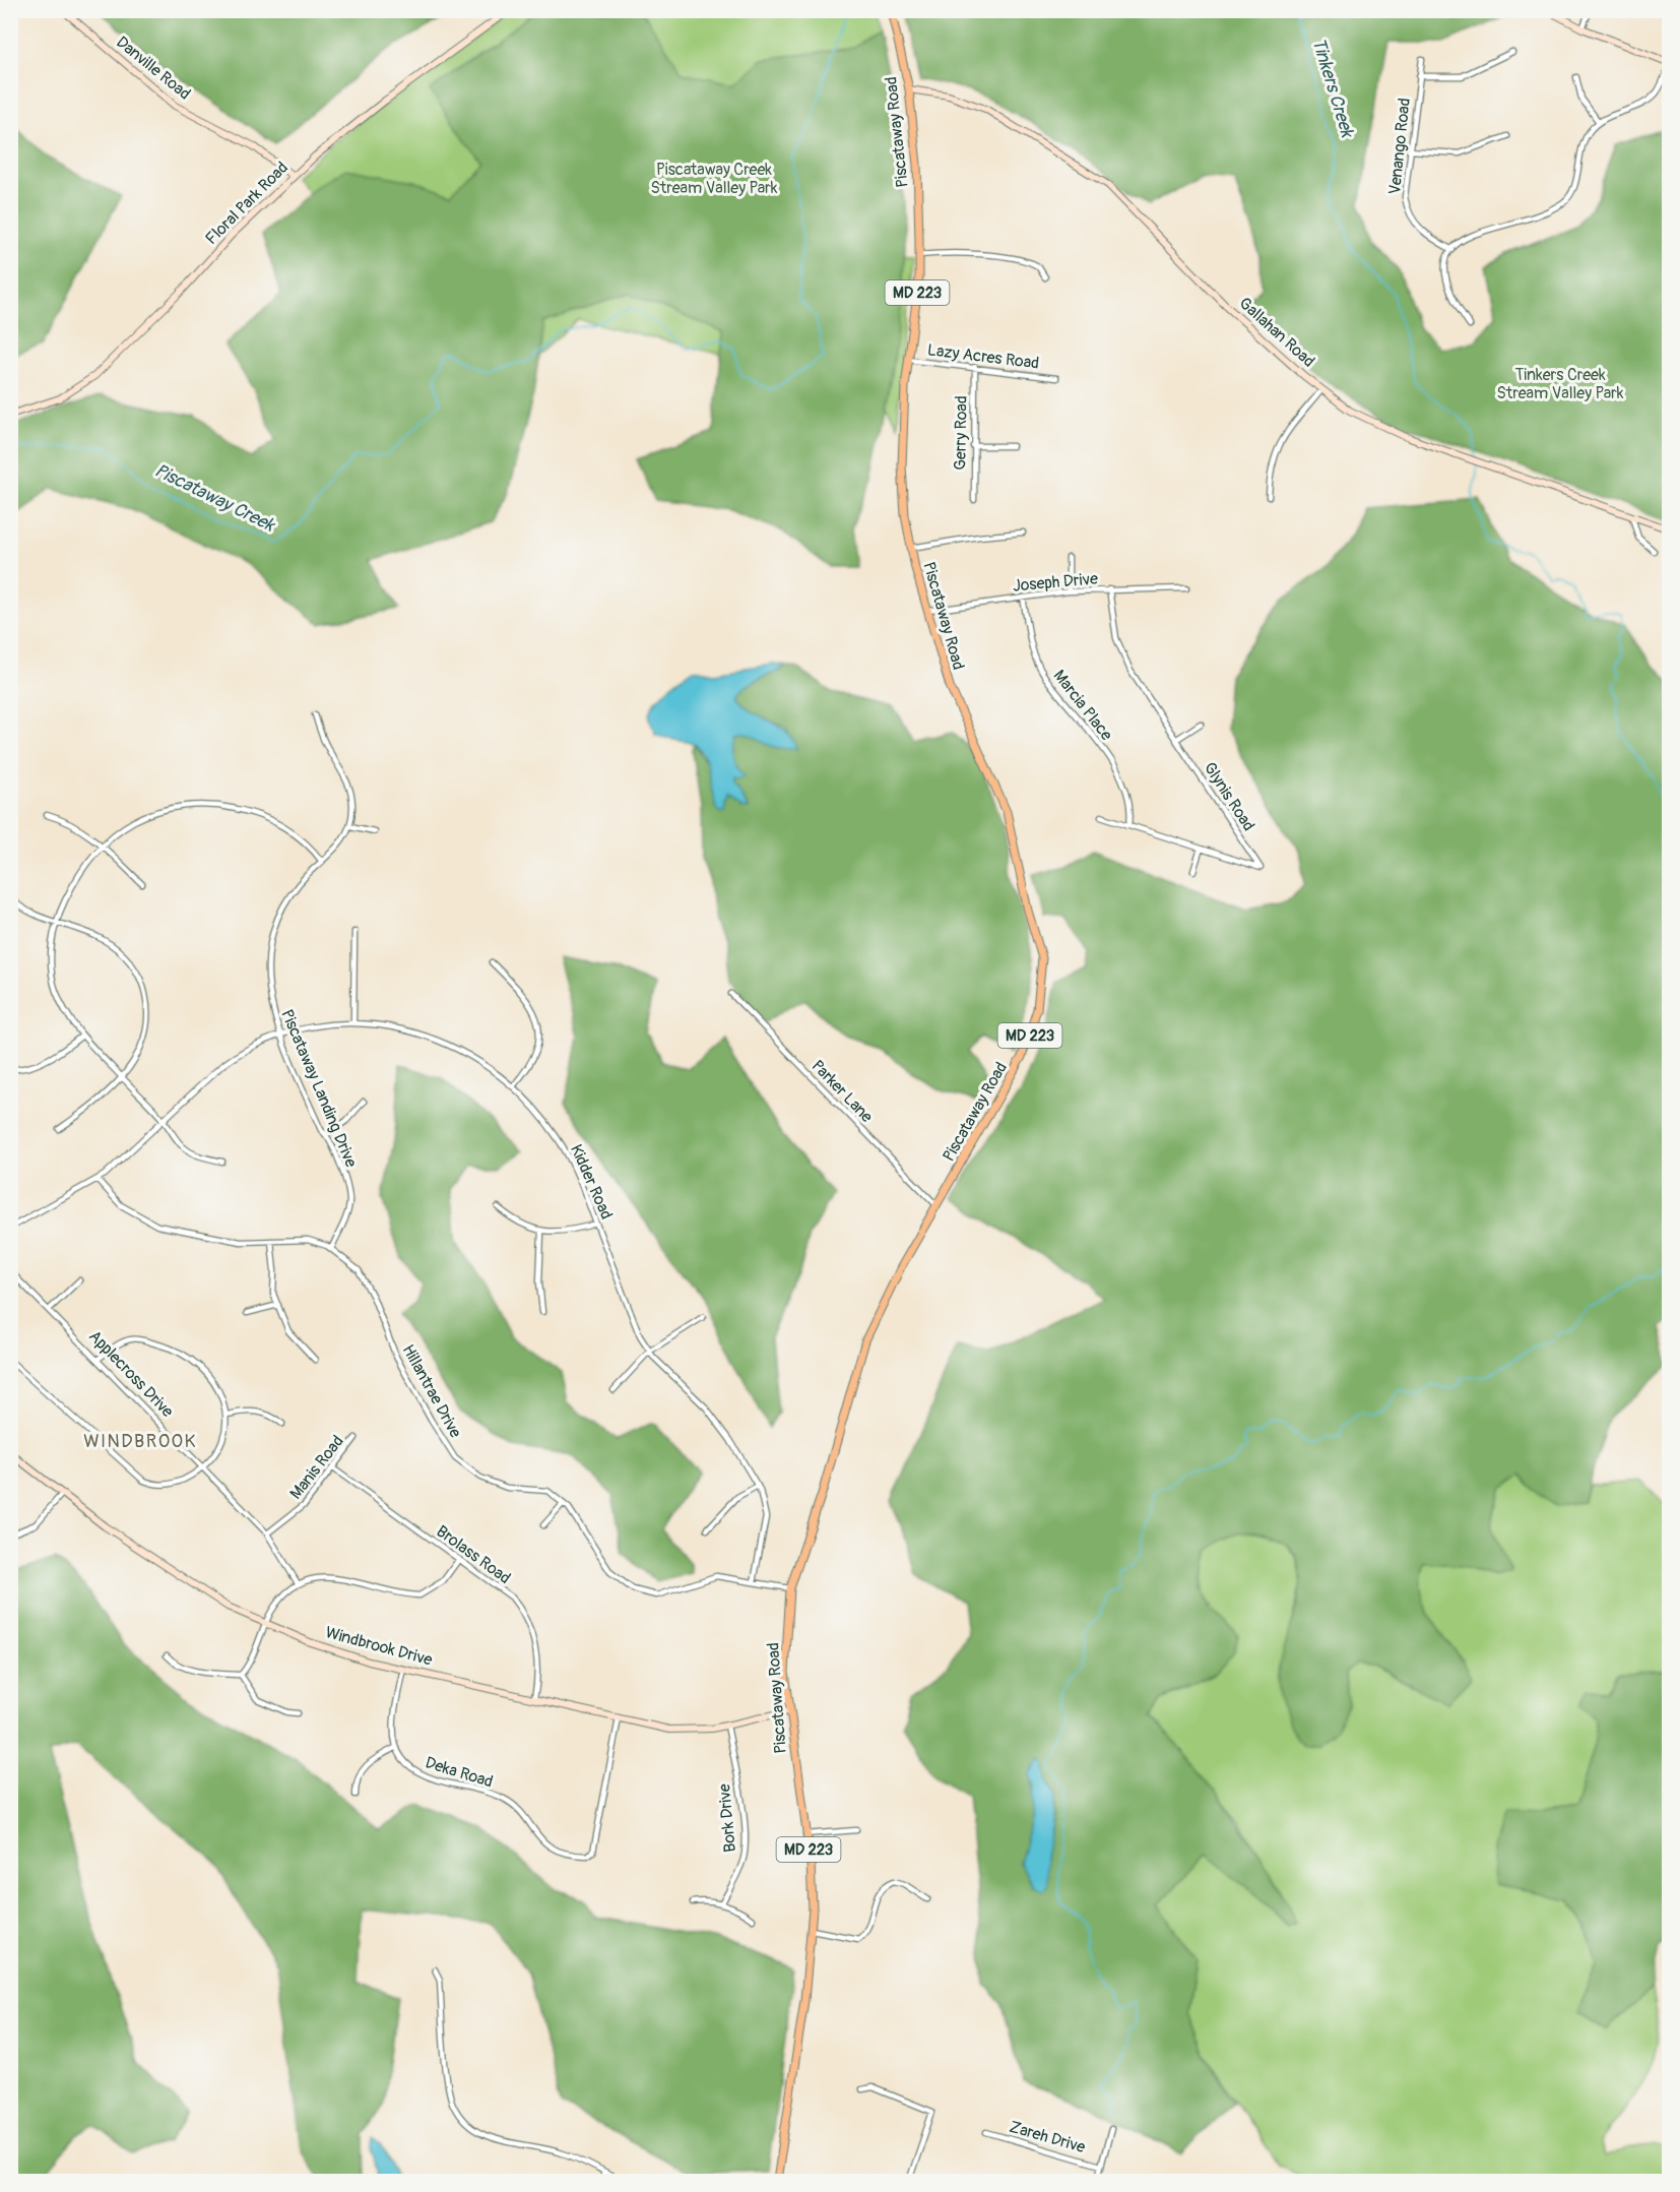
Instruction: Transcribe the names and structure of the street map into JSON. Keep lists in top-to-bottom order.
{
  "streets": {
    "main road": ["Piscataway Road", "MD 223"],
    "street": [
      "Danville Road",
      "Venango Road",
      "Floral Park Road",
      "Gallahan Road",
      "Lazy Acres Road",
      "Gerry Road",
      "Joseph Drive",
      "Marcia Place",
      "Glynis Road",
      "Piscataway Landing Drive",
      "Parker Lane",
      "Kidder Road",
      "Applecross Drive",
      "Hillantrae Drive",
      "Manis Road",
      "Brolass Road",
      "Windbrook Drive",
      "Deka Road",
      "Bork Drive",
      "Zareh Drive"
    ]
  },
  "crossings": [
    ["Danville Road", "Floral Park Road"],
    ["Piscataway Road", "Gallahan Road"],
    ["Piscataway Road", "Lazy Acres Road"],
    ["Piscataway Road", "Joseph Drive"],
    ["Piscataway Road", "Parker Lane"],
    ["Piscataway Road", "Hillantrae Drive"],
    ["Piscataway Road", "Windbrook Drive"],
    ["Lazy Acres Road", "Gerry Road"],
    ["Joseph Drive", "Marcia Place"],
    ["Joseph Drive", "Glynis Road"],
    ["Marcia Place", "Glynis Road"],
    ["Piscataway Landing Drive", "Kidder Road"],
    ["Piscataway Landing Drive", "Hillantrae Drive"],
    ["Kidder Road", "Hillantrae Drive"],
    ["Applecross Drive", "Manis Road"],
    ["Manis Road", "Brolass Road"],
    ["Brolass Road", "Windbrook Drive"],
    ["Windbrook Drive", "Deka Road"],
    ["Windbrook Drive", "Bork Drive"]
  ],
  "districts": ["WINDBROOK"],
  "water": ["Tinkers Creek", "Piscataway Creek"],
  "parks": ["Piscataway Creek Stream Valley Park", "Tinkers Creek Stream Valley Park"]
}
